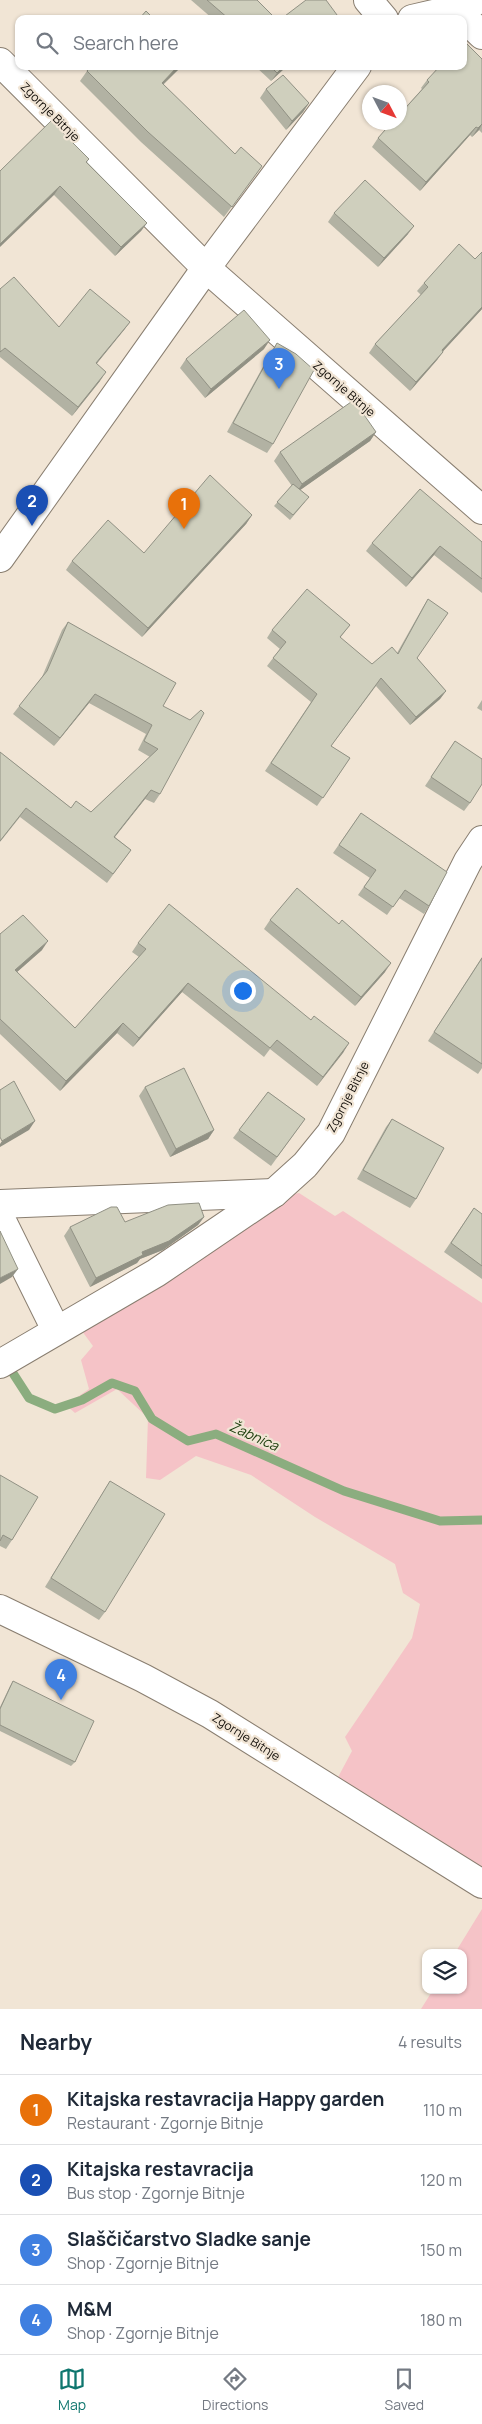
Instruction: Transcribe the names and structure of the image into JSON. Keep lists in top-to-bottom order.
{
  "streets": {
    "street": ["Zgornje Bitnje"]
  },
  "water": ["Žabnica"],
  "north": "bottom right",
  "page": {
    "search": "Search here",
    "pins": [
      "3",
      "2",
      "1",
      "4"
    ],
    "heading": ["Nearby", "4 results"],
    "list": [
      {
        "mark": "1",
        "name": "Kitajska restavracija Happy garden",
        "note": "Restaurant · Zgornje Bitnje",
        "value": "110 m"
      },
      {
        "mark": "2",
        "name": "Kitajska restavracija",
        "note": "Bus stop · Zgornje Bitnje",
        "value": "120 m"
      },
      {
        "mark": "3",
        "name": "Slaščičarstvo Sladke sanje",
        "note": "Shop · Zgornje Bitnje",
        "value": "150 m"
      },
      {
        "mark": "4",
        "name": "M&M",
        "note": "Shop · Zgornje Bitnje",
        "value": "180 m"
      }
    ],
    "nav": ["Map", "Directions", "Saved"]
  }
}
